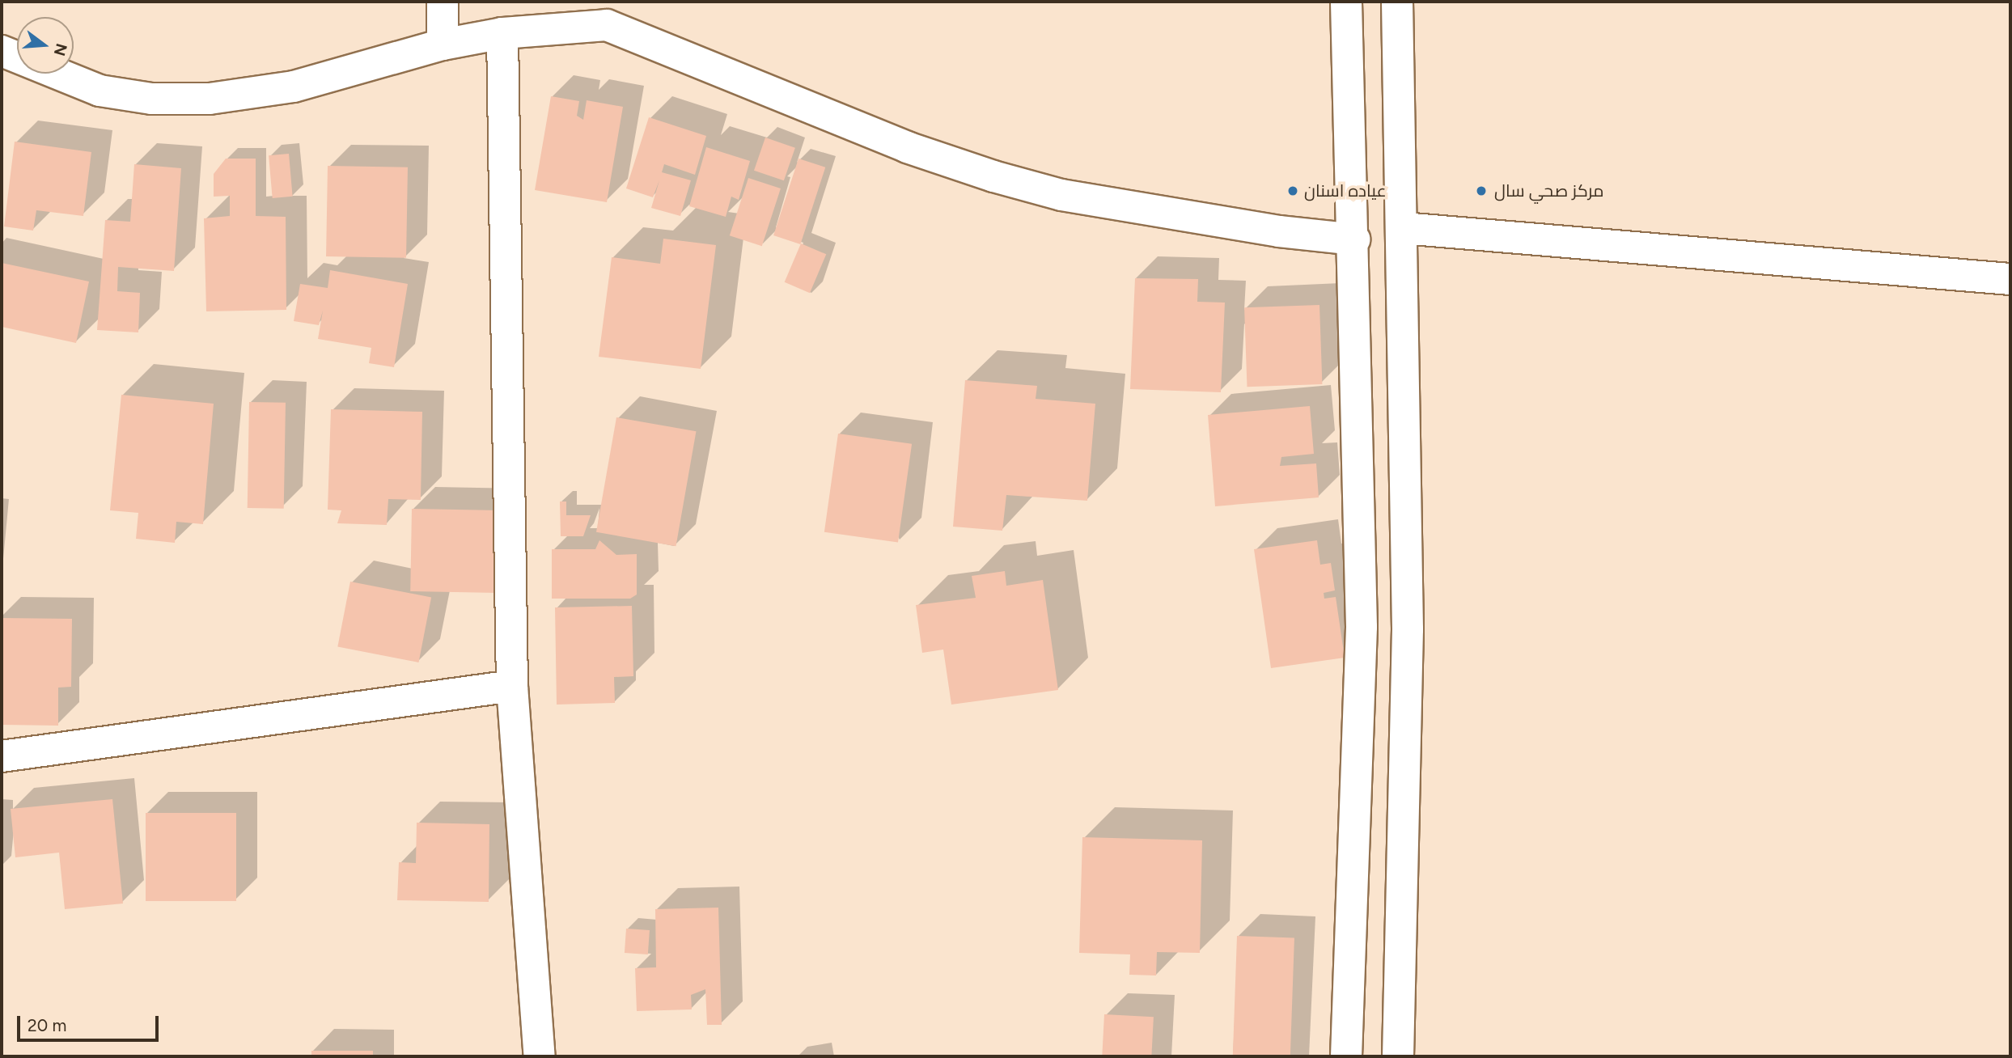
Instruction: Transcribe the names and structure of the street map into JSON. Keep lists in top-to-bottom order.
{
  "places": ["عياده اسنان", "مركز صحي سال"],
  "scale_bar": "20 m",
  "north": "right"
}
